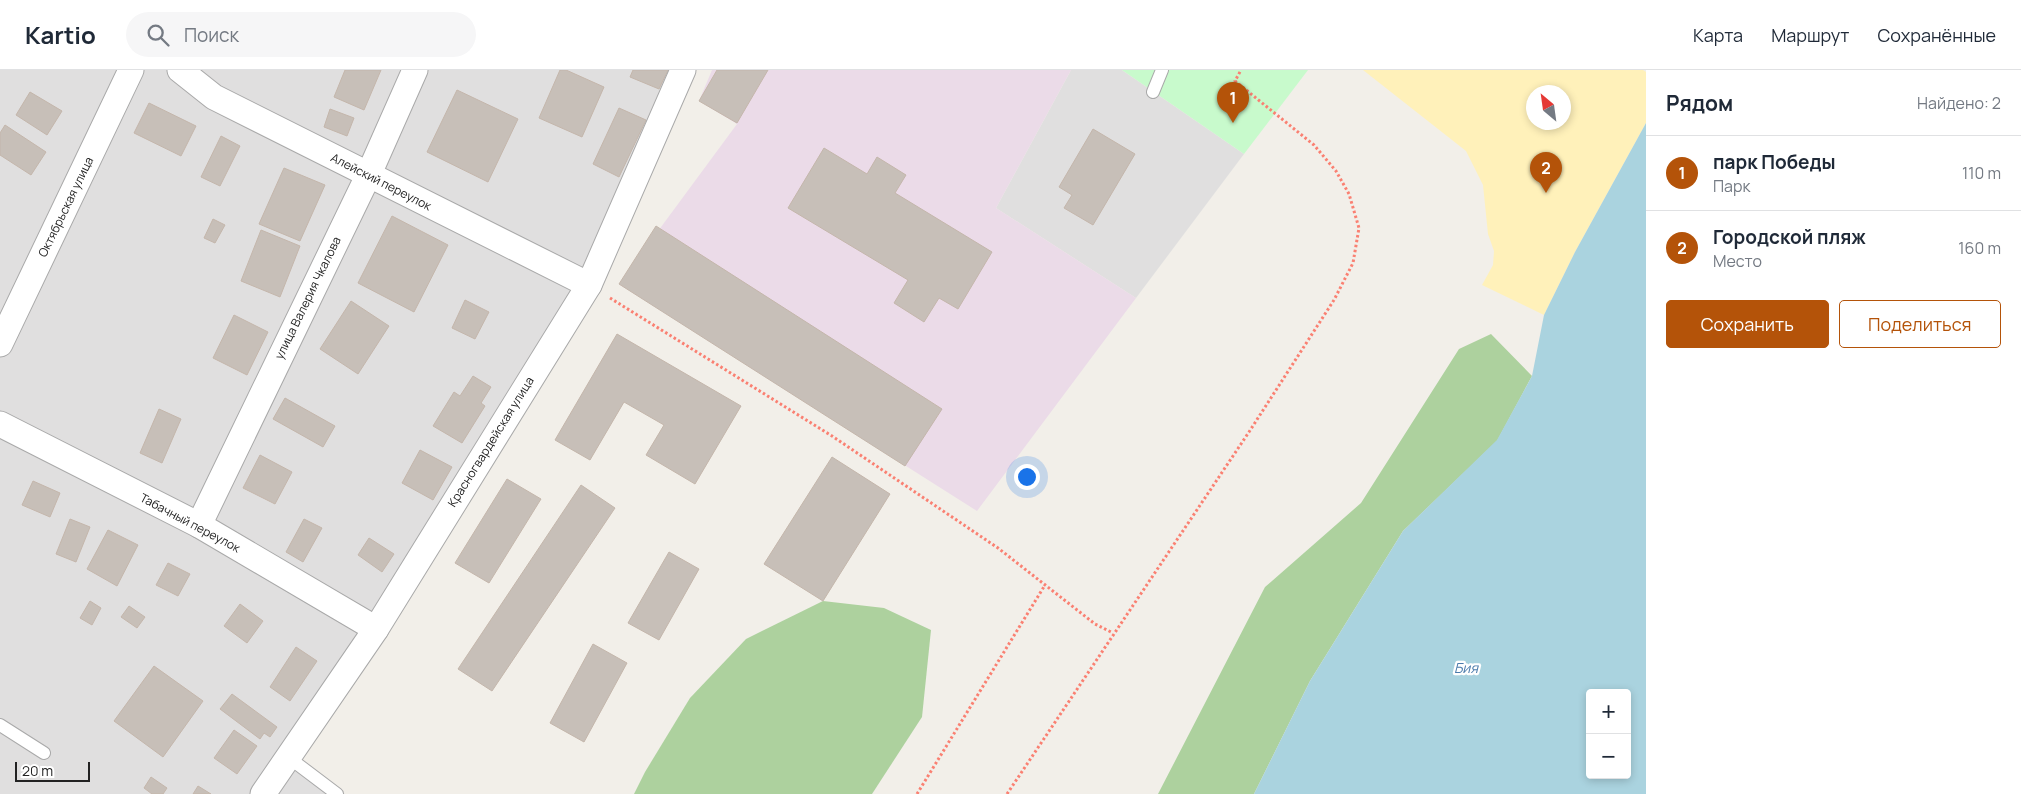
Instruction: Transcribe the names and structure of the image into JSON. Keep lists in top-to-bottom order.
{
  "streets": {
    "street": [
      "Алейский переулок",
      "Октябрьская улица",
      "улица Валерия Чкалова",
      "Красногвардейская улица",
      "Табачный переулок"
    ]
  },
  "crossings": [
    ["Алейский переулок", "улица Валерия Чкалова"],
    ["Алейский переулок", "Красногвардейская улица"],
    ["улица Валерия Чкалова", "Табачный переулок"],
    ["Красногвардейская улица", "Табачный переулок"]
  ],
  "water": ["Бия"],
  "scale_bar": "20 m",
  "north": "top left",
  "page": {
    "header": "Kartio",
    "search": "Поиск",
    "nav": ["Карта", "Маршрут", "Сохранённые"],
    "heading": ["Рядом", "Найдено: 2"],
    "pins": ["1", "2"],
    "list": [
      {
        "mark": "1",
        "name": "парк Победы",
        "note": "Парк",
        "value": "110 m"
      },
      {
        "mark": "2",
        "name": "Городской пляж",
        "note": "Место",
        "value": "160 m"
      }
    ],
    "buttons": ["Сохранить", "Поделиться"],
    "map_buttons": ["+", "−"],
    "scale": "20 m"
  }
}
